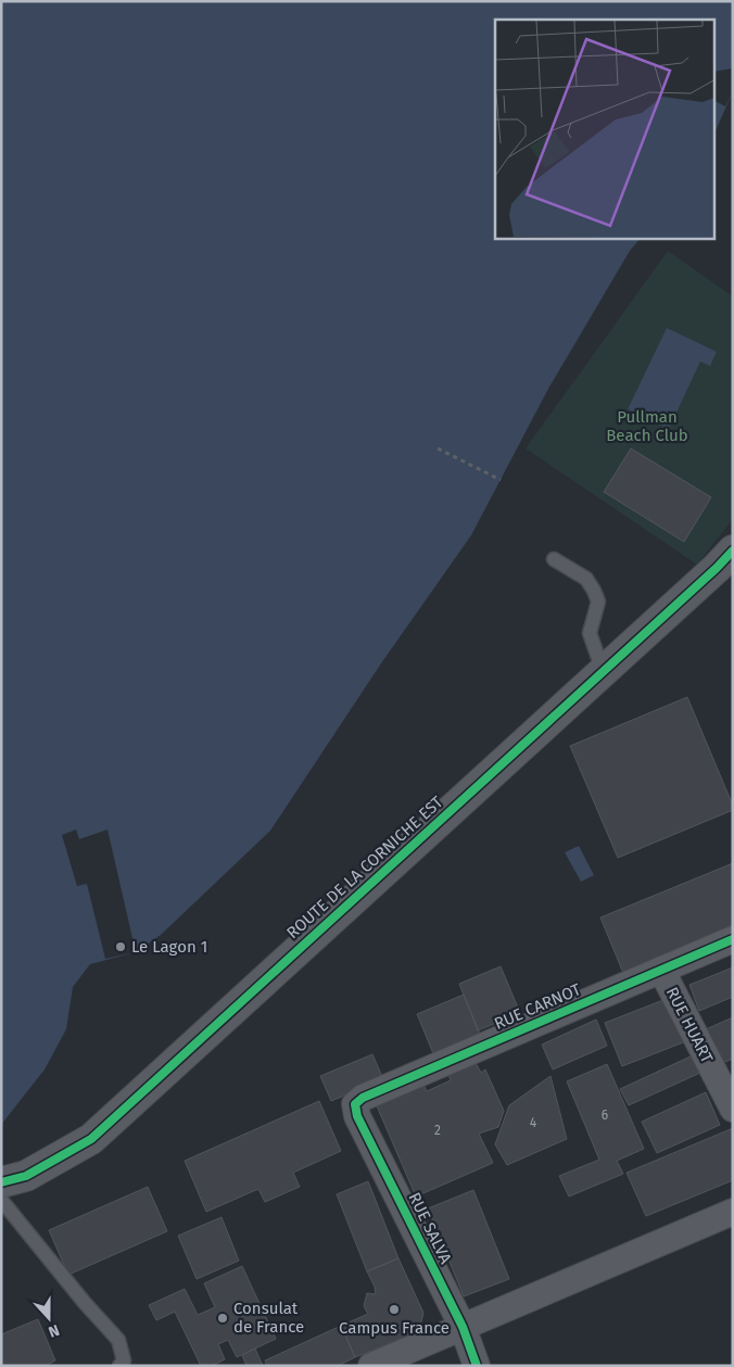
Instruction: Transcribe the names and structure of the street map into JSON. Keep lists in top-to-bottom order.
{
  "streets": {
    "street": [
      "ROUTE DE LA CORNICHE EST",
      "RUE CARNOT",
      "RUE HUART",
      "RUE SALVA"
    ]
  },
  "crossings": [
    ["RUE CARNOT", "RUE HUART"],
    ["RUE CARNOT", "RUE SALVA"]
  ],
  "parks": ["Pullman Beach Club"],
  "places": ["Le Lagon 1", "Campus France", "Consulat de France"],
  "house_numbers": ["6", "4", "2"],
  "north": "bottom"
}
